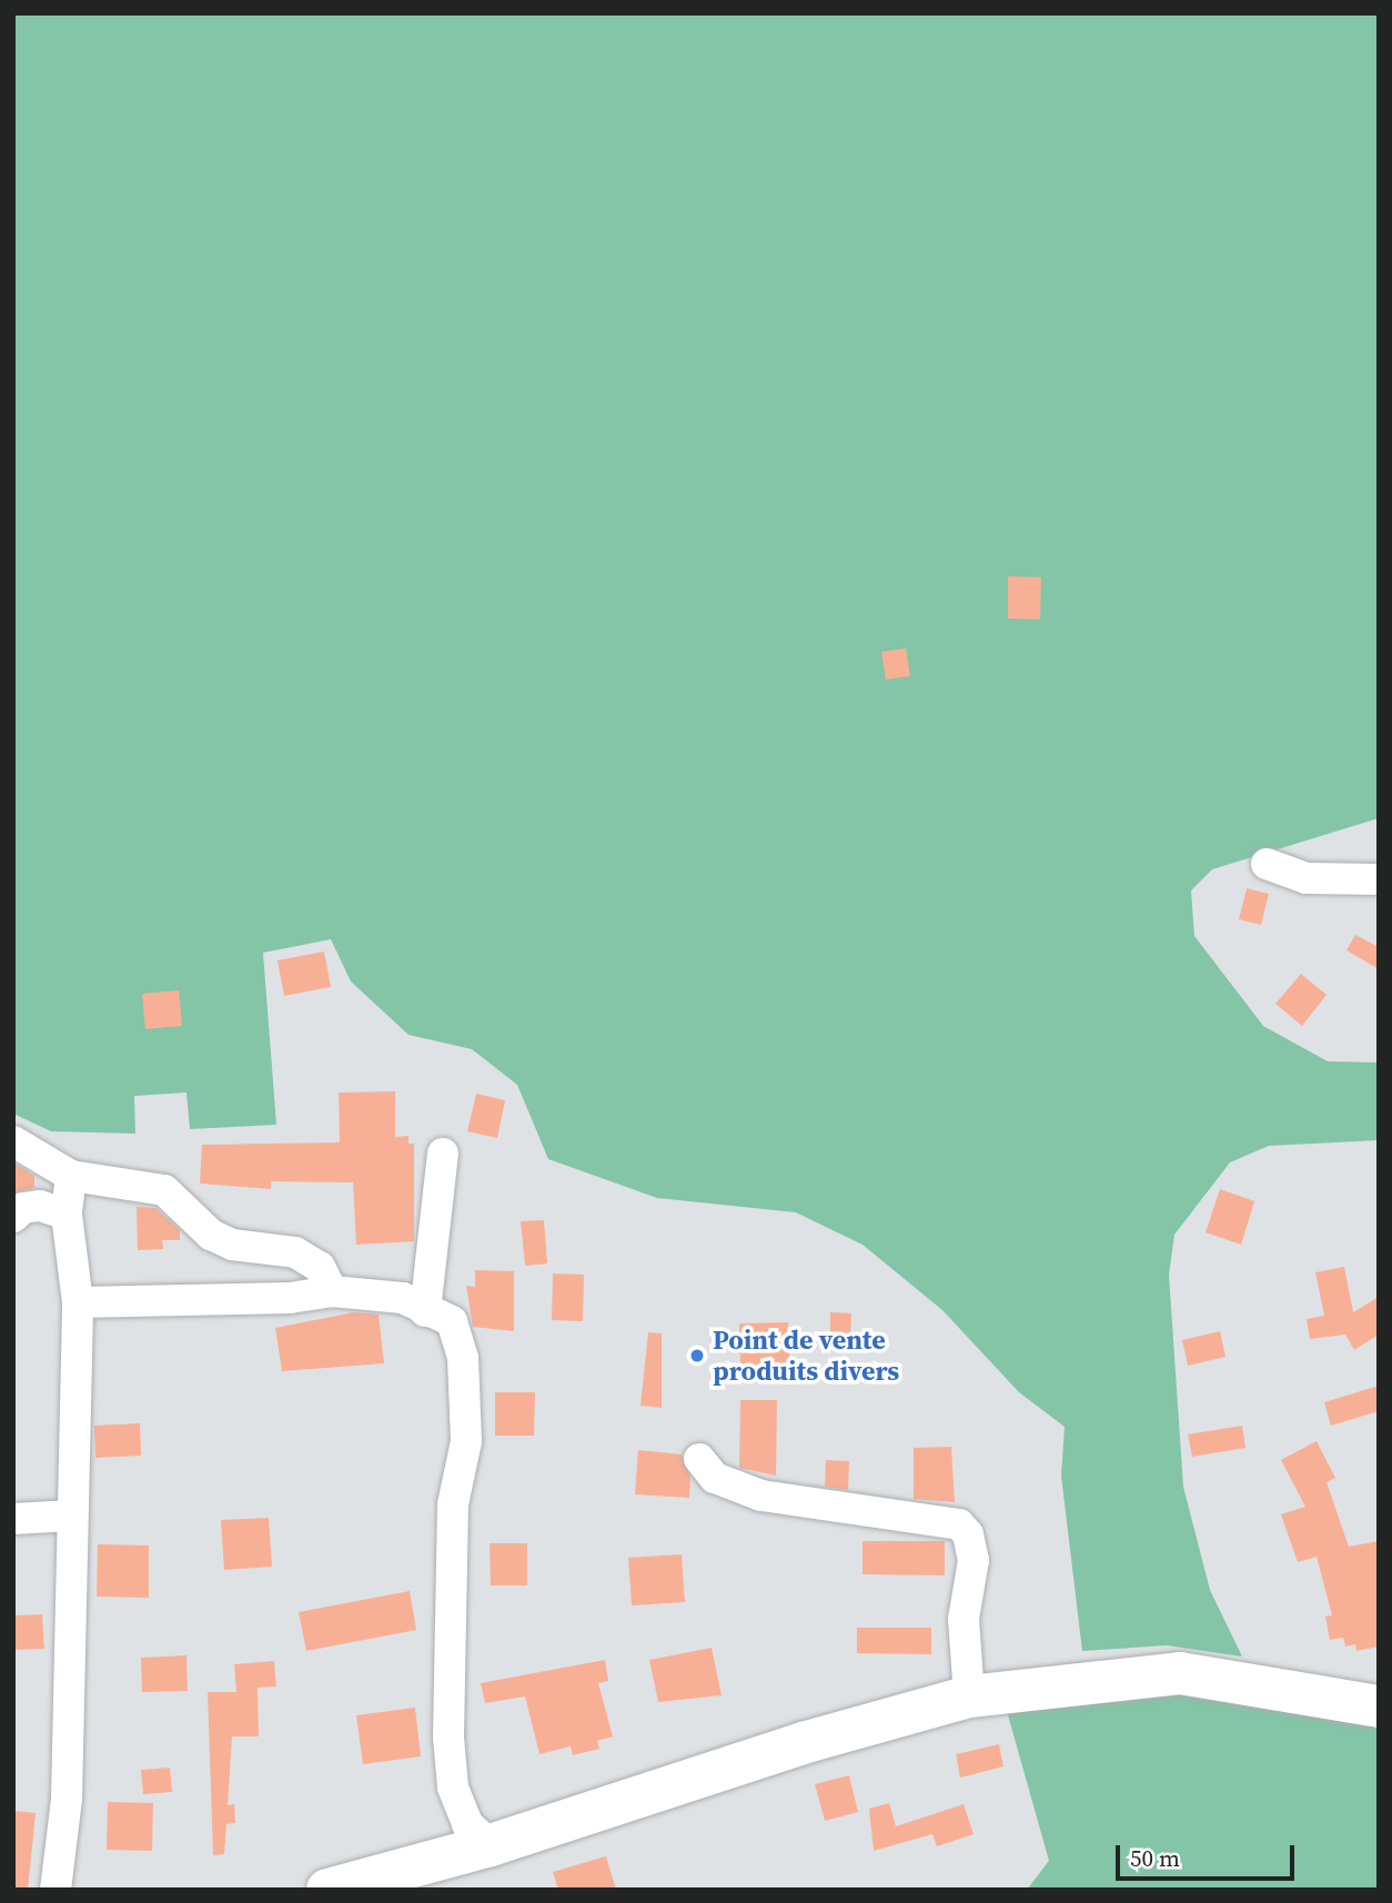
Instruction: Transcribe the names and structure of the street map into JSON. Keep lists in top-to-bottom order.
{
  "places": ["Point de vente produits divers"],
  "scale_bar": "50 m"
}
